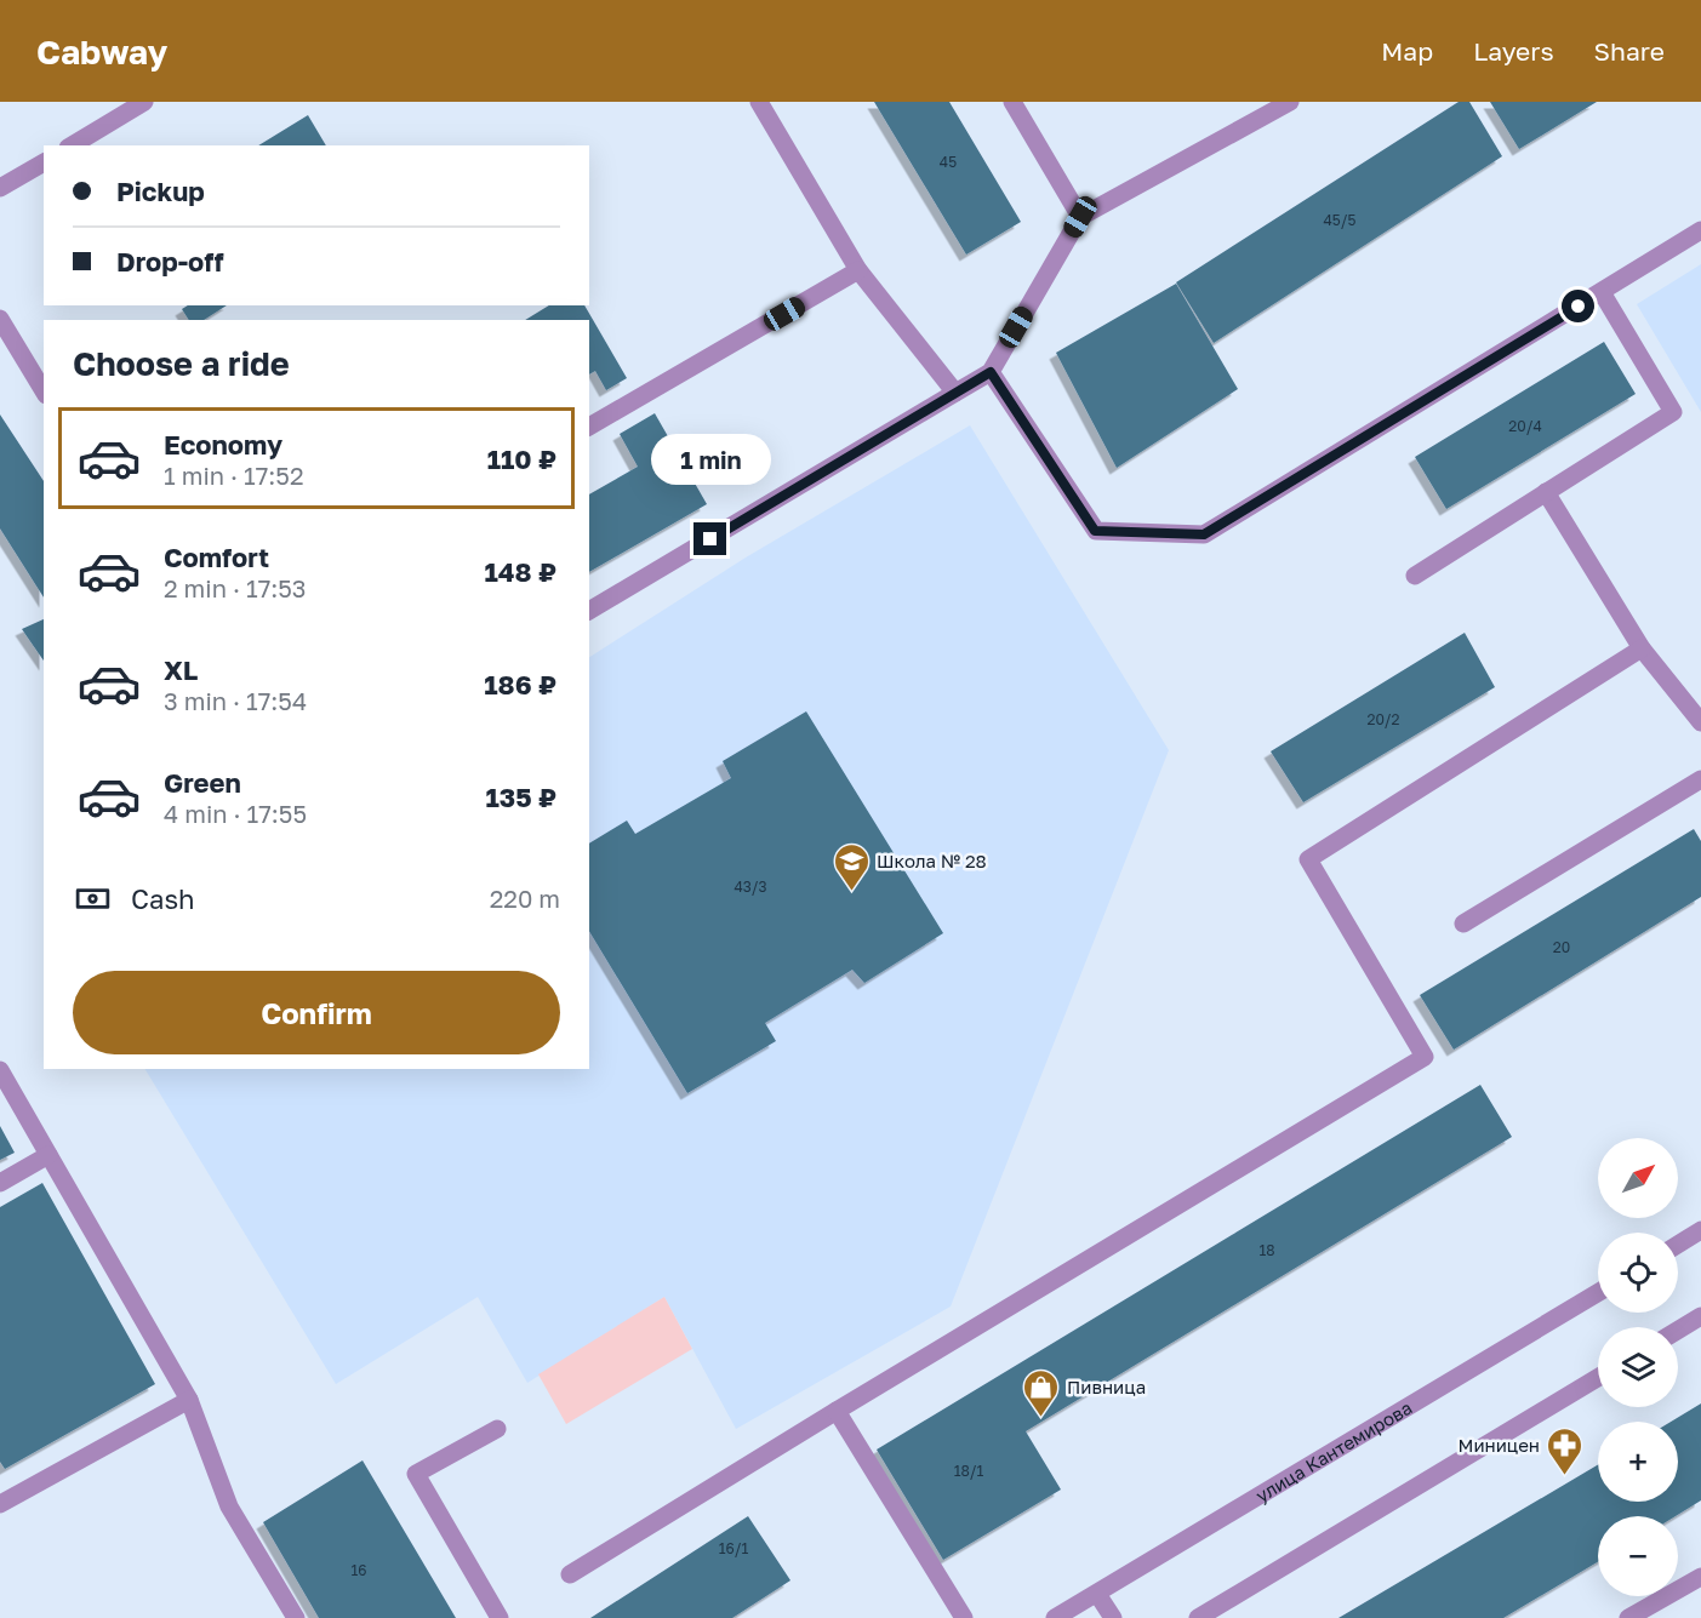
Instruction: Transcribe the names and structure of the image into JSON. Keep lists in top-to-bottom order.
{
  "streets": {
    "street": ["улица Кантемирова"]
  },
  "places": {
    "school or university": ["Школа № 28"],
    "shop": ["Пивница"],
    "pharmacy": ["Миницен"]
  },
  "house_numbers": [
    "45",
    "45/5",
    "20/4",
    "20/2",
    "43/3",
    "20",
    "18",
    "18/1",
    "16/1",
    "16"
  ],
  "north": "top right",
  "page": {
    "header": "Cabway",
    "nav": ["Map", "Layers", "Share"],
    "banner": ["Pickup", "Drop-off"],
    "heading": "Choose a ride",
    "list": [
      {
        "name": "Economy",
        "note": "1 min · 17:52",
        "value": "110 ₽"
      },
      {
        "name": "Comfort",
        "note": "2 min · 17:53",
        "value": "148 ₽"
      },
      {
        "name": "XL",
        "note": "3 min · 17:54",
        "value": "186 ₽"
      },
      {
        "name": "Green",
        "note": "4 min · 17:55",
        "value": "135 ₽"
      }
    ],
    "bubble": "1 min",
    "pay": ["Cash", "220 m"],
    "buttons": "Confirm",
    "map_buttons": ["+", "−"]
  }
}
